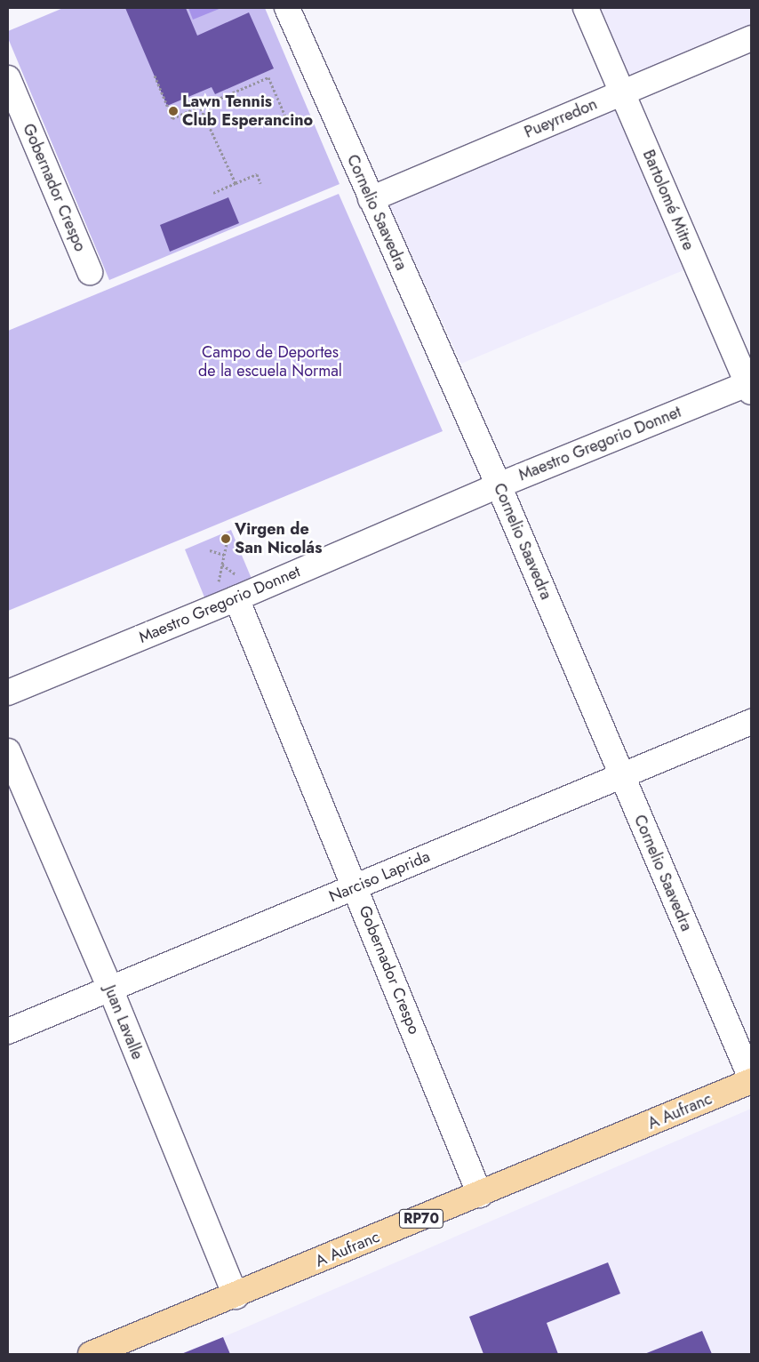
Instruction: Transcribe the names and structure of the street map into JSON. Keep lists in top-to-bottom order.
{
  "streets": {
    "main road": ["A Aufranc", "RP70"],
    "street": [
      "Pueyrredon",
      "Gobernador Crespo",
      "Bartolomé Mitre",
      "Cornelio Saavedra",
      "Maestro Gregorio Donnet",
      "Narciso Laprida",
      "Juan Lavalle"
    ]
  },
  "crossings": [
    ["Pueyrredon", "Bartolomé Mitre"],
    ["Pueyrredon", "Cornelio Saavedra"],
    ["Gobernador Crespo", "Maestro Gregorio Donnet"],
    ["Gobernador Crespo", "Narciso Laprida"],
    ["Gobernador Crespo", "A Aufranc"],
    ["Bartolomé Mitre", "Maestro Gregorio Donnet"],
    ["Cornelio Saavedra", "Maestro Gregorio Donnet"],
    ["Cornelio Saavedra", "Narciso Laprida"],
    ["Cornelio Saavedra", "A Aufranc"],
    ["Narciso Laprida", "Juan Lavalle"],
    ["Juan Lavalle", "A Aufranc"]
  ],
  "parks": ["Campo de Deportes de la escuela Normal"],
  "places": ["Lawn Tennis Club Esperancino", "Virgen de San Nicolás"]
}
